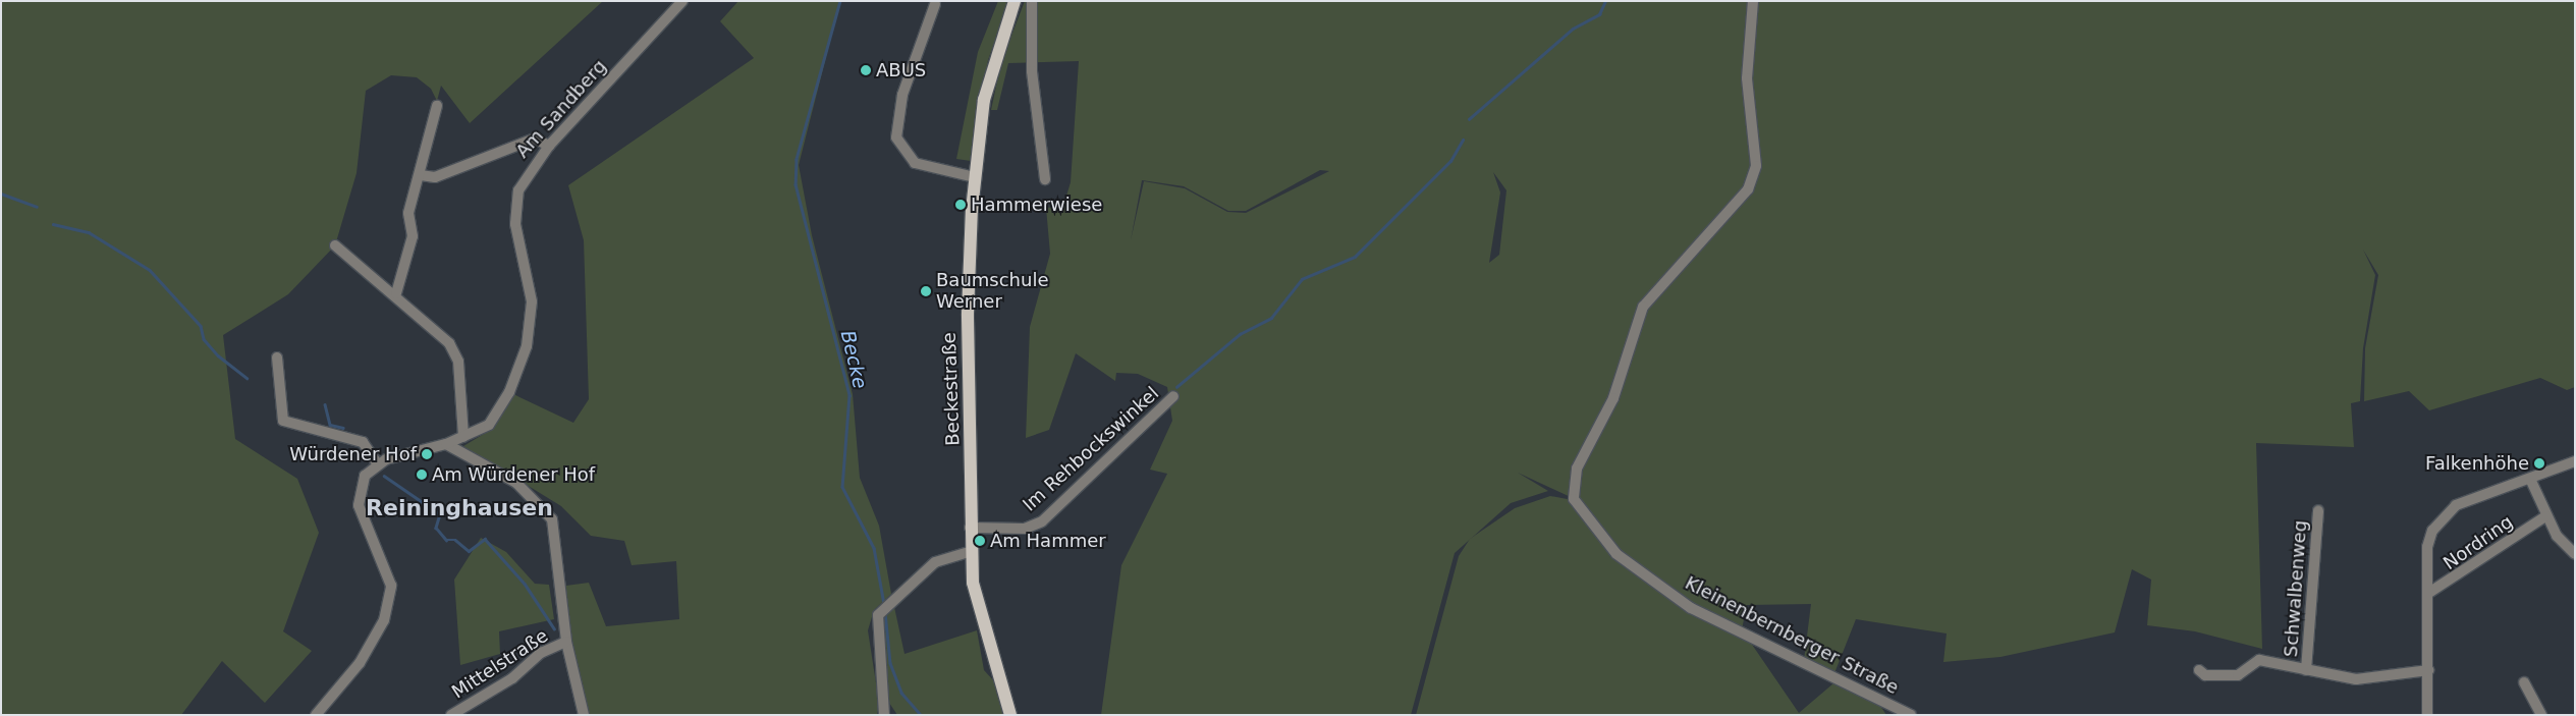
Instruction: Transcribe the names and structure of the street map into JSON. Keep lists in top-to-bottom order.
{
  "streets": {
    "main road": ["Beckestraße"],
    "street": [
      "Am Sandberg",
      "Im Rehbockswinkel",
      "Nordring",
      "Schwalbenweg",
      "Kleinenbernberger Straße",
      "Mittelstraße"
    ]
  },
  "crossings": [
    ["Beckestraße", "Im Rehbockswinkel"]
  ],
  "districts": ["Reininghausen"],
  "water": ["Becke"],
  "places": [
    "ABUS",
    "Hammerwiese",
    "Baumschule Werner",
    "Würdener Hof",
    "Falkenhöhe",
    "Am Würdener Hof",
    "Am Hammer"
  ]
}
